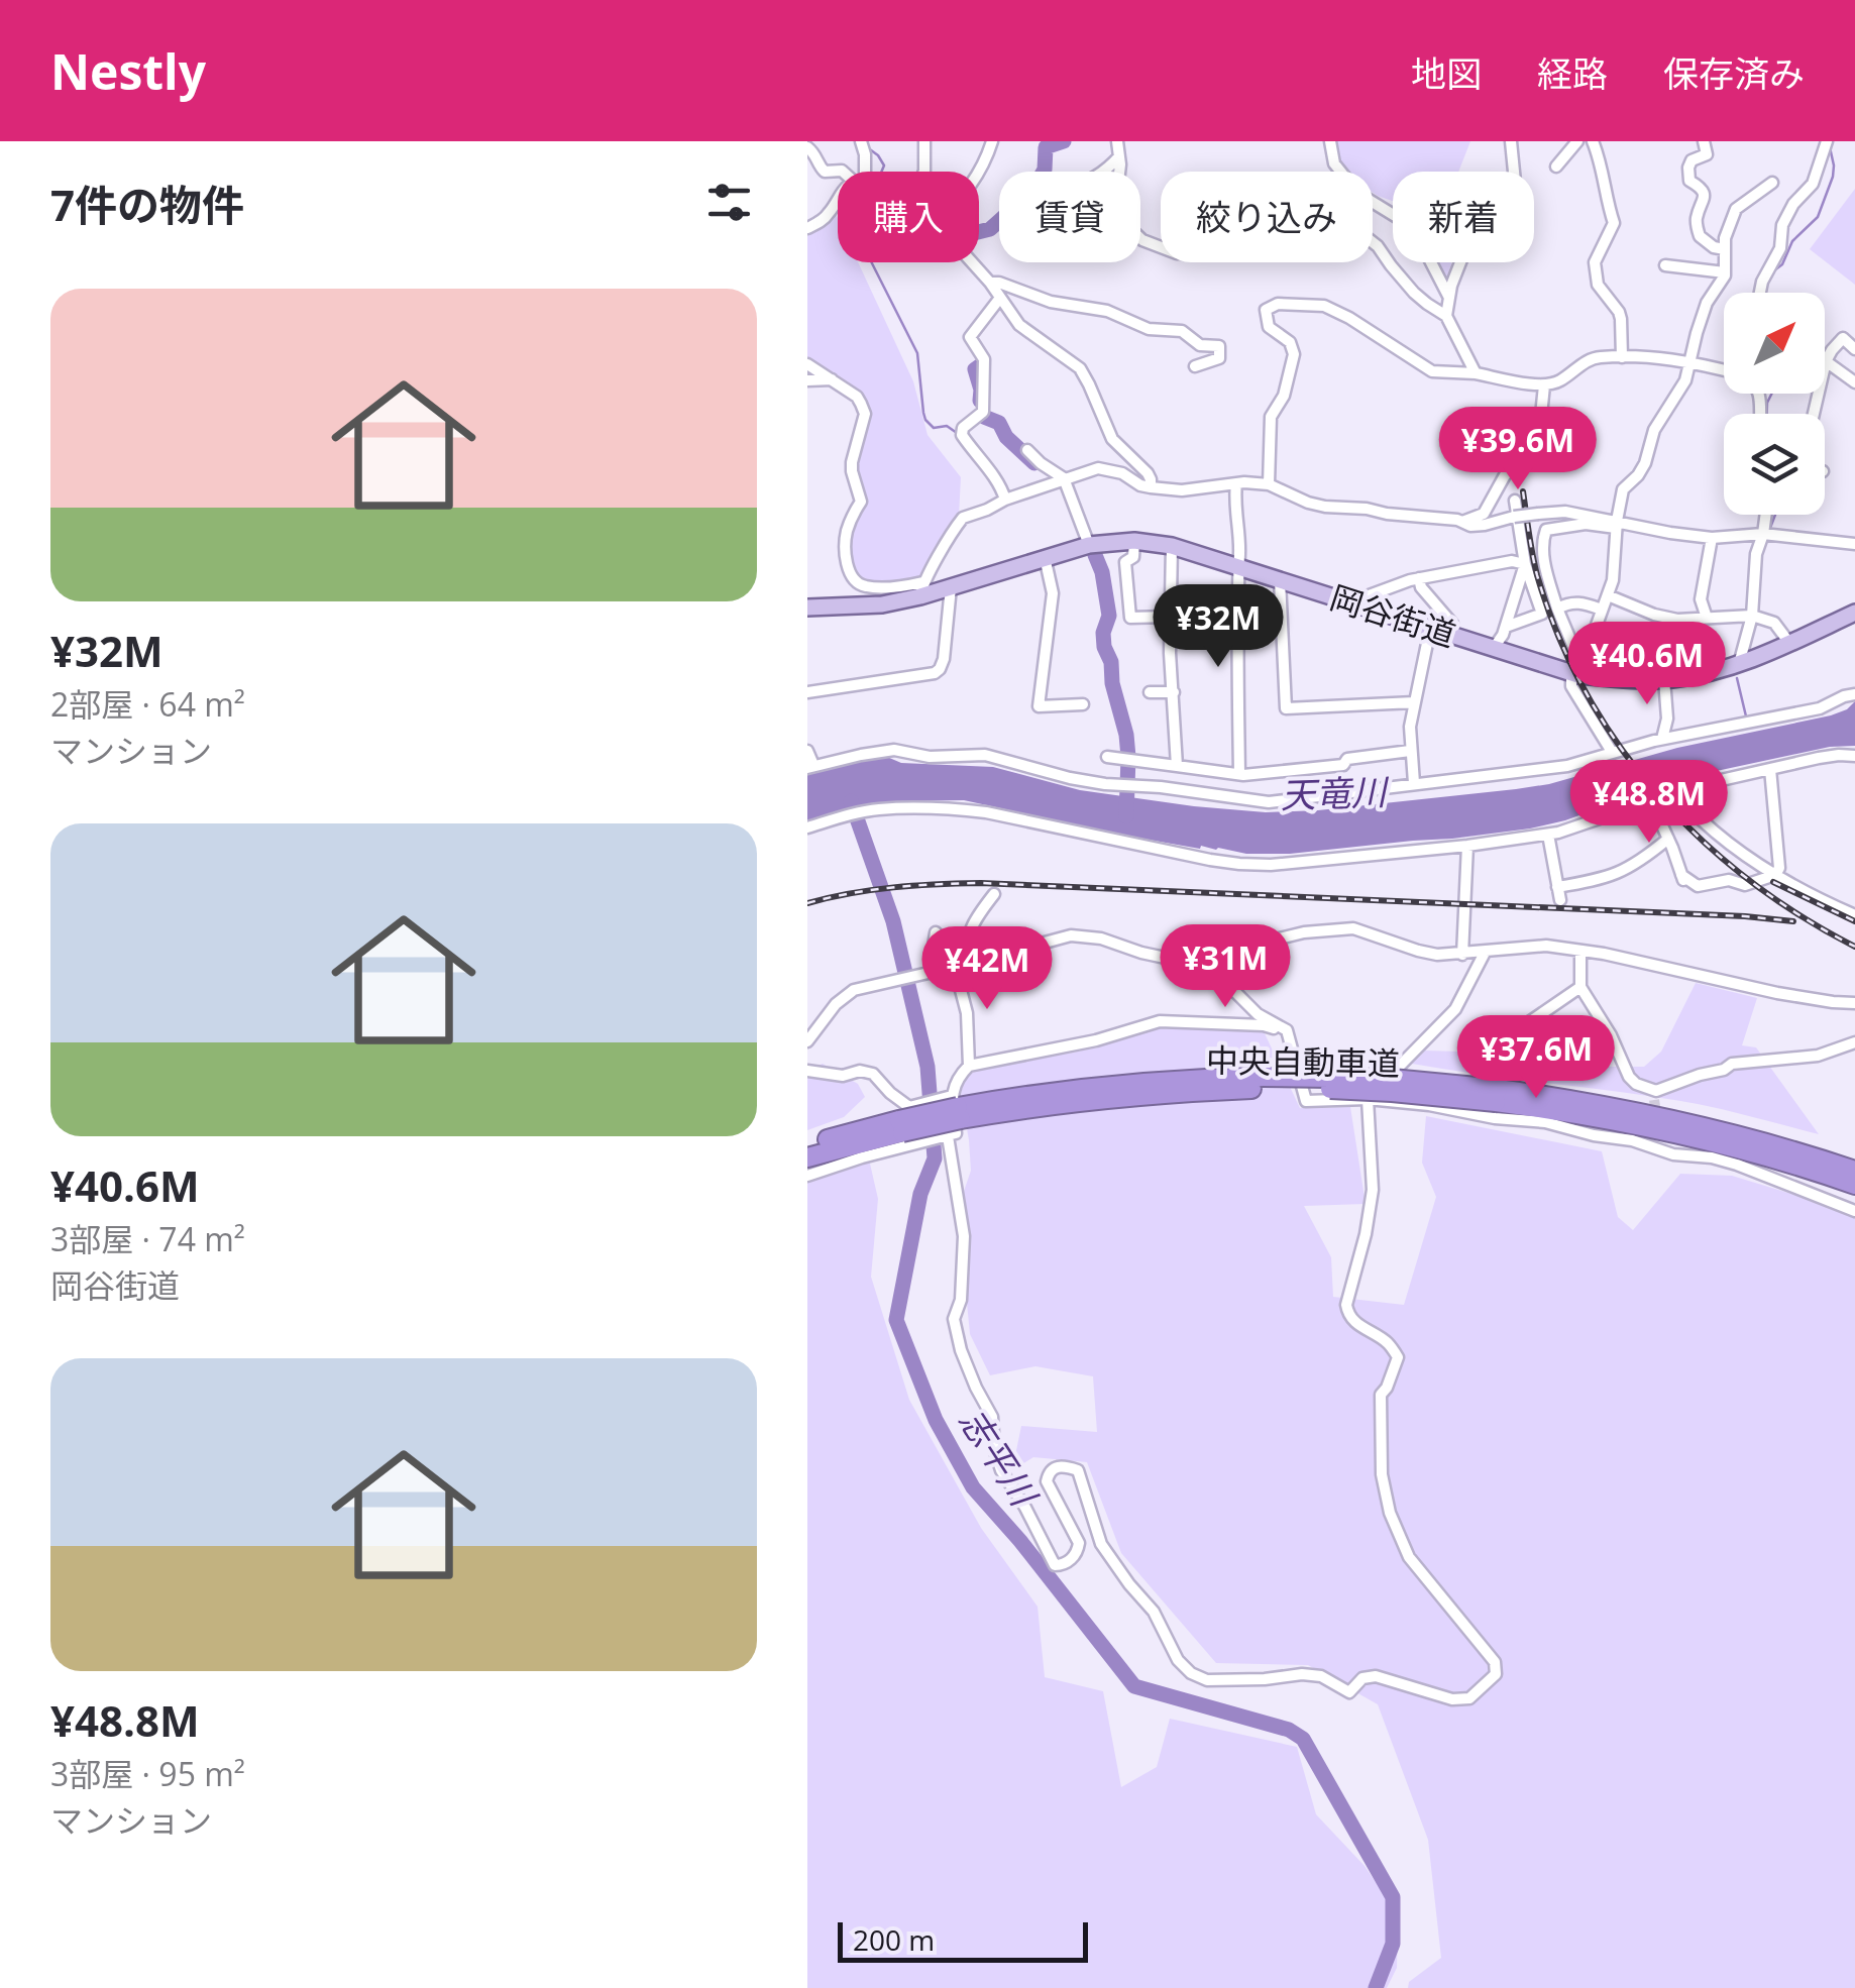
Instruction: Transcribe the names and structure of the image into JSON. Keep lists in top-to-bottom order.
{
  "streets": {
    "highway": ["中央自動車道"],
    "main road": ["岡谷街道"]
  },
  "water": ["天竜川", "志平川"],
  "scale_bar": "200 m",
  "north": "top right",
  "page": {
    "header": "Nestly",
    "nav": ["地図", "経路", "保存済み"],
    "heading": "7件の物件",
    "chip": [
      "購入",
      "賃貸",
      "絞り込み",
      "新着"
    ],
    "list": [
      {
        "name": "¥32M",
        "note": "2部屋 · 64 m² · マンション"
      },
      {
        "name": "¥40.6M",
        "note": "3部屋 · 74 m² · 岡谷街道"
      },
      {
        "name": "¥48.8M",
        "note": "3部屋 · 95 m² · マンション"
      }
    ],
    "price": [
      "¥39.6M",
      "¥32M",
      "¥40.6M",
      "¥48.8M",
      "¥31M",
      "¥42M",
      "¥37.6M"
    ],
    "scale": "200 m"
  }
}
